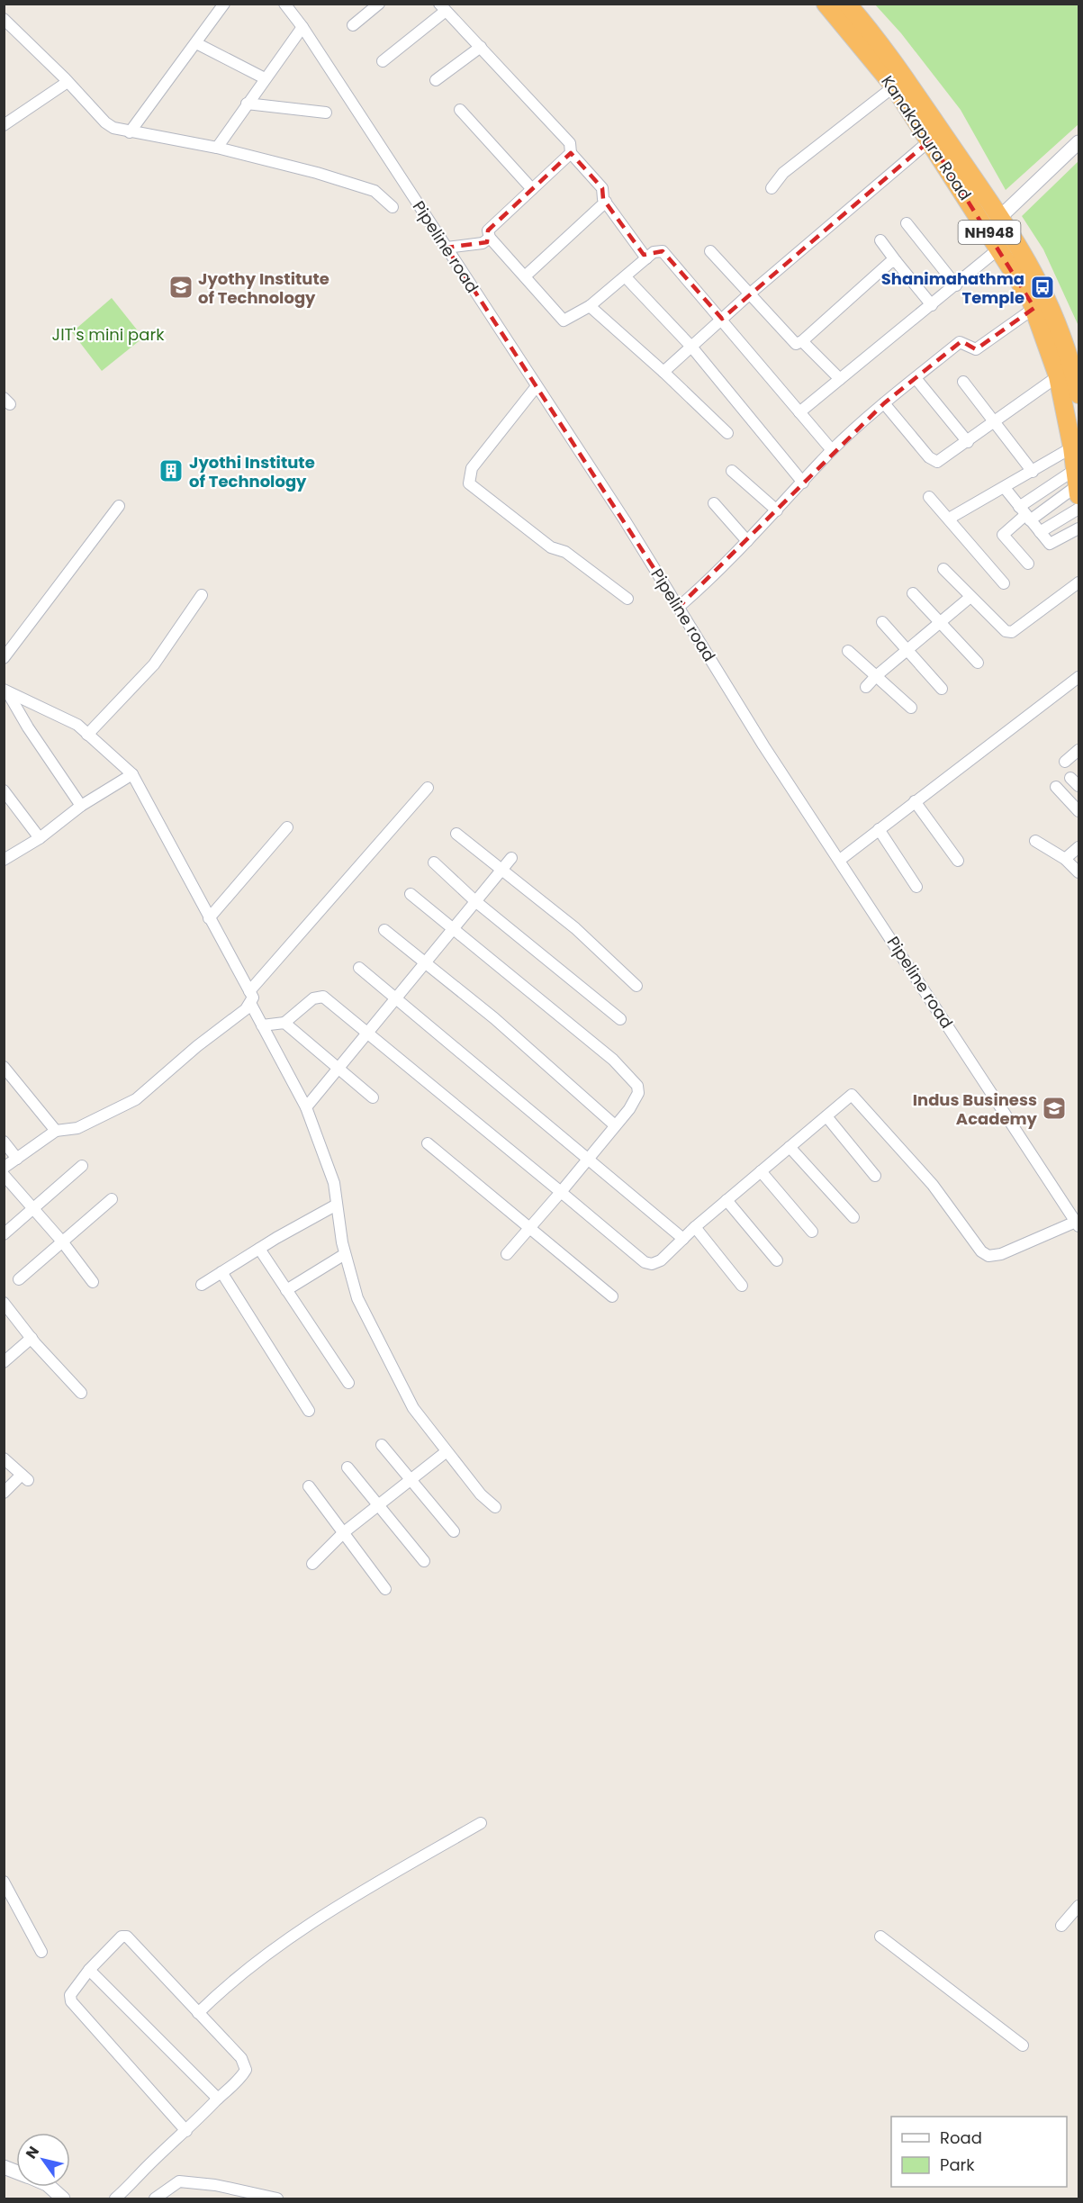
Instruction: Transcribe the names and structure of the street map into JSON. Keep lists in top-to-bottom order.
{
  "streets": {
    "highway": ["Kanakapura Road", "NH948"],
    "street": ["Pipeline road"]
  },
  "parks": ["JIT's mini park"],
  "places": {
    "school or university": ["Jyothy Institute of Technology", "Indus Business Academy"],
    "bus stop": ["Shanimahathma Temple"],
    "building": ["Jyothi Institute of Technology"]
  },
  "legend": ["Road", "Park"],
  "north": "top left"
}
